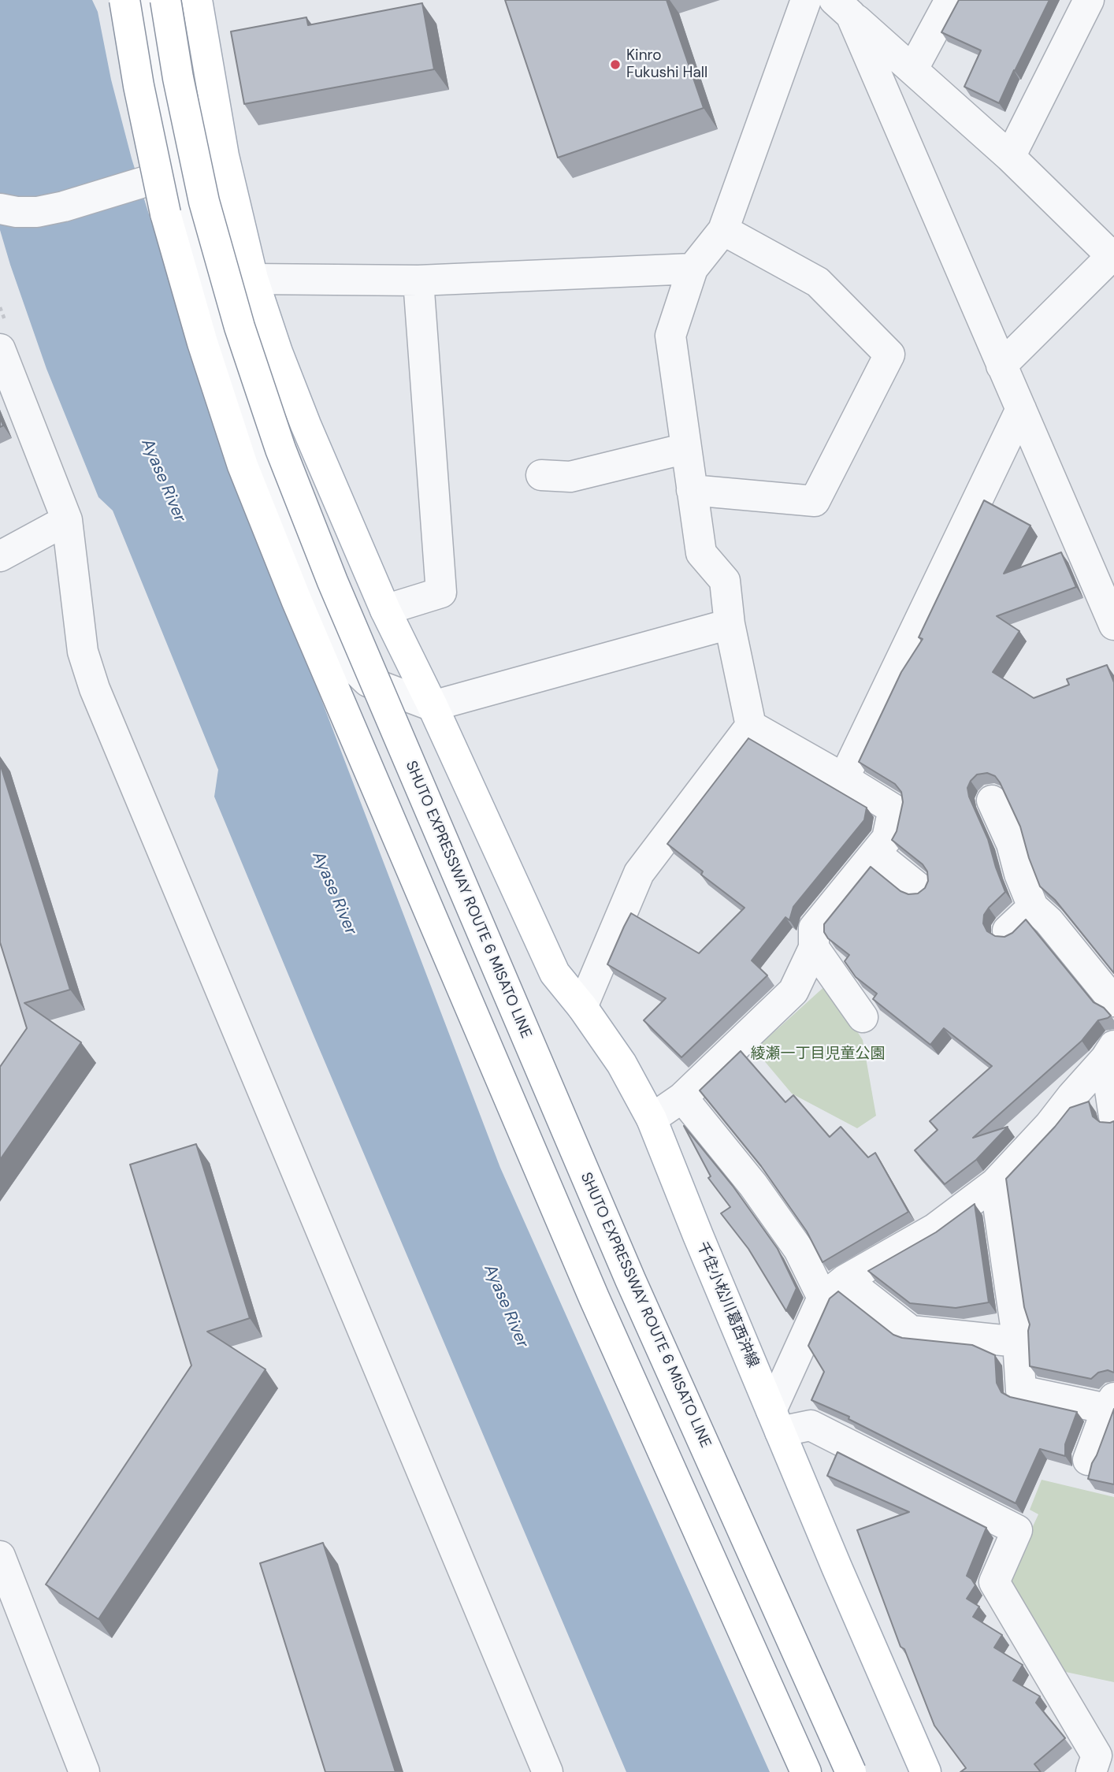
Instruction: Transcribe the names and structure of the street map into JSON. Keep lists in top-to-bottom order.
{
  "streets": {
    "main road": ["SHUTO EXPRESSWAY ROUTE 6 MISATO LINE", "千住小松川葛西沖線"]
  },
  "water": ["Ayase River"],
  "parks": ["綾瀬一丁目児童公園"],
  "places": ["Kinro Fukushi Hall"]
}
